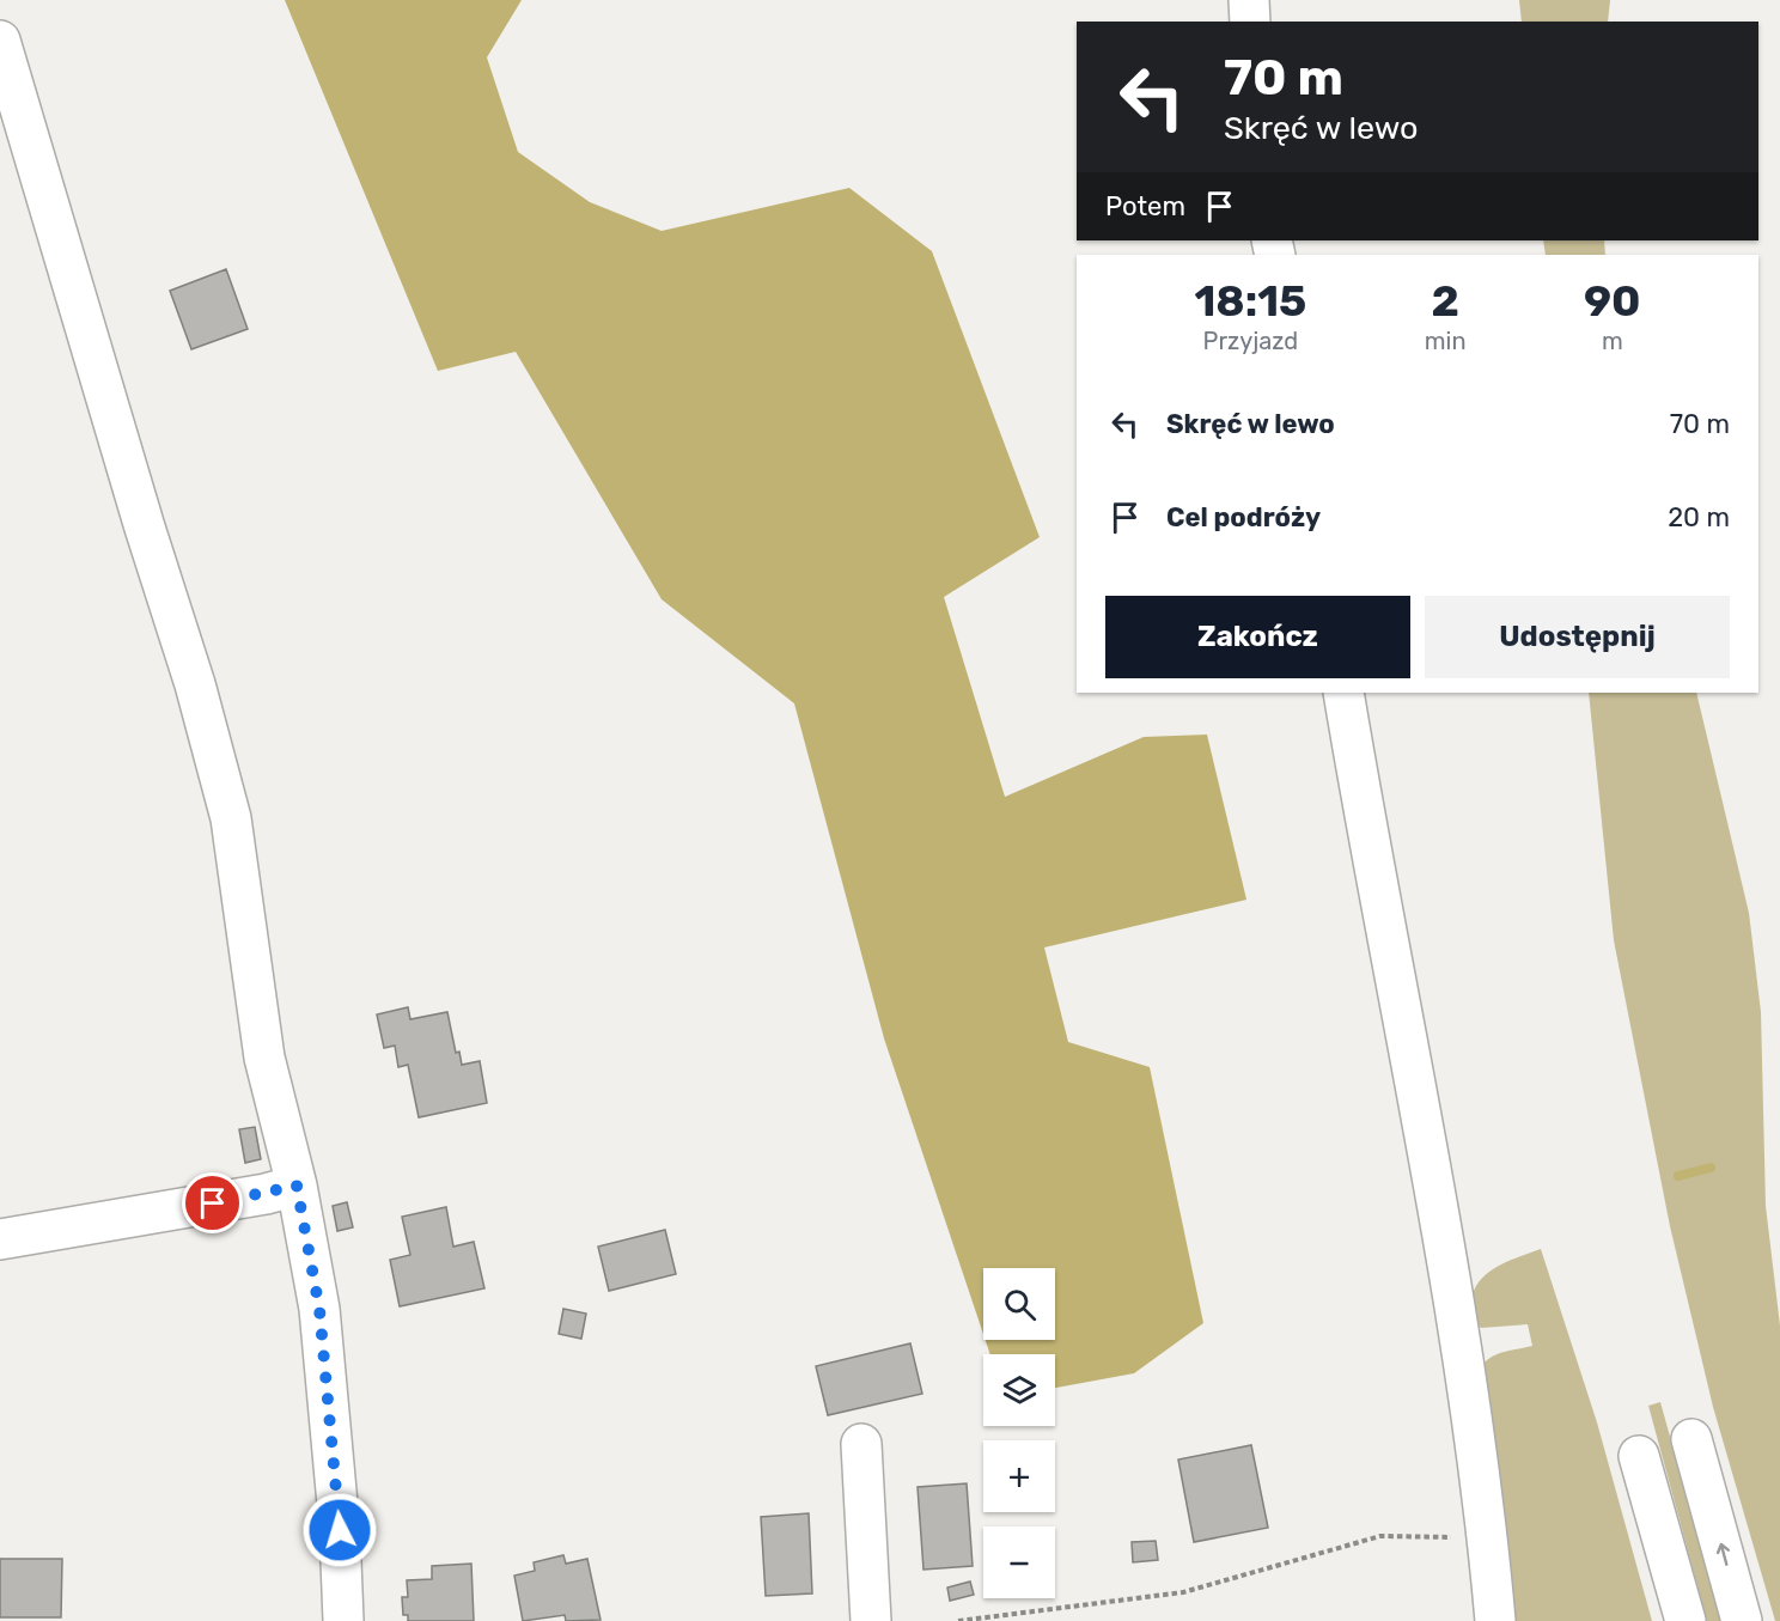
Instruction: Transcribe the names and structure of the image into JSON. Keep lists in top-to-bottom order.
{
  "page": {
    "turn": ["70 m", "Skręć w lewo"],
    "then": "Potem",
    "eta": [
      "18:15",
      "Przyjazd",
      "2",
      "min",
      "90",
      "m"
    ],
    "list": [
      {
        "name": "Skręć w lewo",
        "value": "70 m"
      },
      {
        "name": "Cel podróży",
        "value": "20 m"
      }
    ],
    "buttons": ["Zakończ", "Udostępnij"],
    "map_buttons": ["+", "−"]
  }
}
